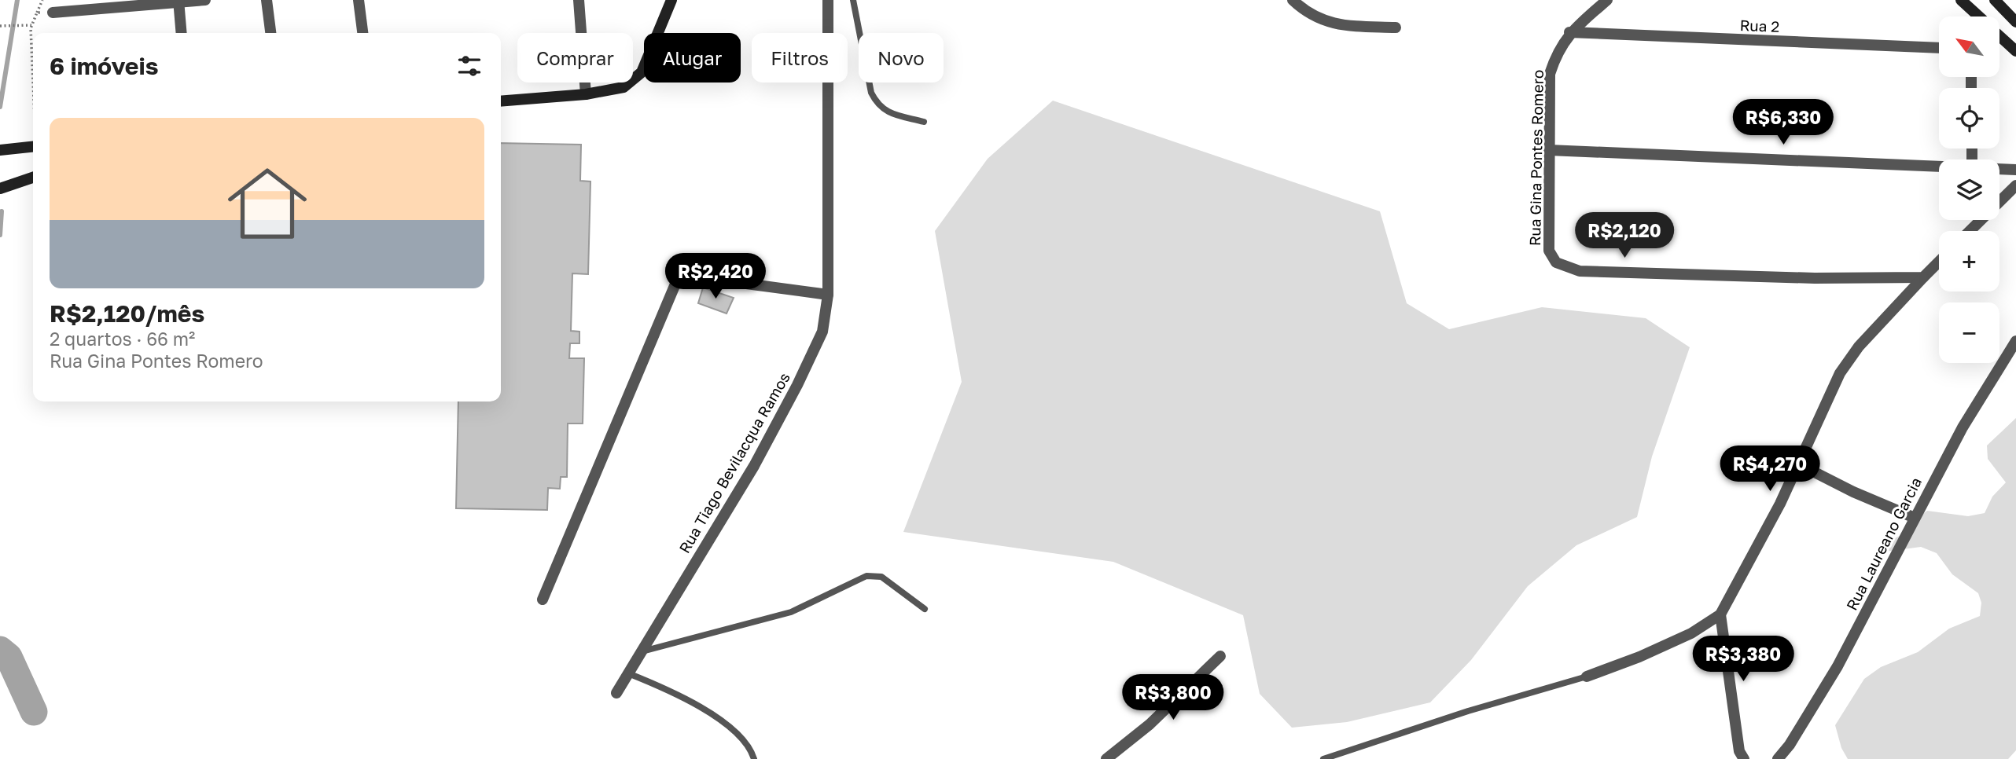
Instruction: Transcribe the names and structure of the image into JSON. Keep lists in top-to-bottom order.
{
  "streets": {
    "street": [
      "Rua 2",
      "Rua Gina Pontes Romero",
      "Rua Tiago Bevilacqua Ramos",
      "Rua Laureano Garcia"
    ]
  },
  "crossings": [
    ["Rua 2", "Rua Gina Pontes Romero"]
  ],
  "north": "top left",
  "page": {
    "map_buttons": ["+", "−"],
    "chip": [
      "Comprar",
      "Alugar",
      "Filtros",
      "Novo"
    ],
    "heading": "6 imóveis",
    "price": [
      "R$6,330",
      "R$2,120",
      "R$2,420",
      "R$4,270",
      "R$3,380",
      "R$3,800"
    ],
    "list": [
      {
        "name": "R$2,120/mês",
        "note": "2 quartos · 66 m² · Rua Gina Pontes Romero"
      }
    ]
  }
}
